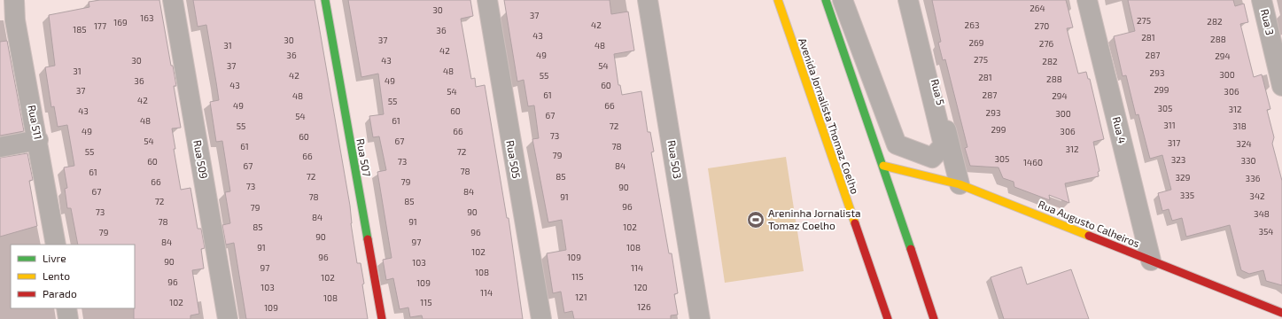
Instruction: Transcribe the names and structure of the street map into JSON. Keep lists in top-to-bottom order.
{
  "streets": {
    "street": [
      "Rua 3",
      "Rua 5",
      "Avenida Jornalista Thomaz Coelho",
      "Rua 511",
      "Rua 4",
      "Rua 507",
      "Rua 509",
      "Rua 505",
      "Rua 503",
      "Rua Augusto Calheiros"
    ]
  },
  "crossings": [
    ["Rua 5", "Rua Augusto Calheiros"],
    ["Rua 4", "Rua Augusto Calheiros"]
  ],
  "places": {
    "sports": ["Areninha Jornalista Tomaz Coelho"]
  },
  "house_numbers": [
    "264",
    "30",
    "37",
    "163",
    "275",
    "282",
    "169",
    "42",
    "263",
    "177",
    "270",
    "185",
    "36",
    "43",
    "281",
    "288",
    "30",
    "37",
    "269",
    "276",
    "31",
    "48",
    "42",
    "36",
    "49",
    "287",
    "294",
    "275",
    "30",
    "43",
    "282",
    "37",
    "54",
    "31",
    "48",
    "293",
    "300",
    "42",
    "55",
    "281",
    "288",
    "36",
    "49",
    "43",
    "60",
    "299",
    "37",
    "54",
    "306",
    "61",
    "287",
    "48",
    "294",
    "42",
    "55",
    "49",
    "66",
    "305",
    "312",
    "43",
    "60",
    "293",
    "300",
    "67",
    "54",
    "48",
    "61",
    "311",
    "55",
    "72",
    "318",
    "299",
    "49",
    "66",
    "306",
    "73",
    "60",
    "54",
    "67",
    "317",
    "324",
    "61",
    "78",
    "312",
    "55",
    "72",
    "79",
    "66",
    "305",
    "323",
    "330",
    "60",
    "73",
    "1460",
    "67",
    "84",
    "78",
    "61",
    "72",
    "85",
    "329",
    "336",
    "66",
    "79",
    "73",
    "90",
    "67",
    "84",
    "335",
    "342",
    "78",
    "91",
    "72",
    "85",
    "96",
    "79",
    "73",
    "90",
    "348",
    "84",
    "78",
    "91",
    "85",
    "102",
    "354",
    "79",
    "96",
    "90",
    "84",
    "97",
    "91",
    "108",
    "102",
    "96",
    "109",
    "90",
    "103",
    "97",
    "114",
    "108",
    "115",
    "102",
    "96",
    "109",
    "103",
    "120",
    "114",
    "121",
    "108",
    "102",
    "115",
    "126",
    "109"
  ],
  "legend": ["Livre", "Lento", "Parado"]
}
